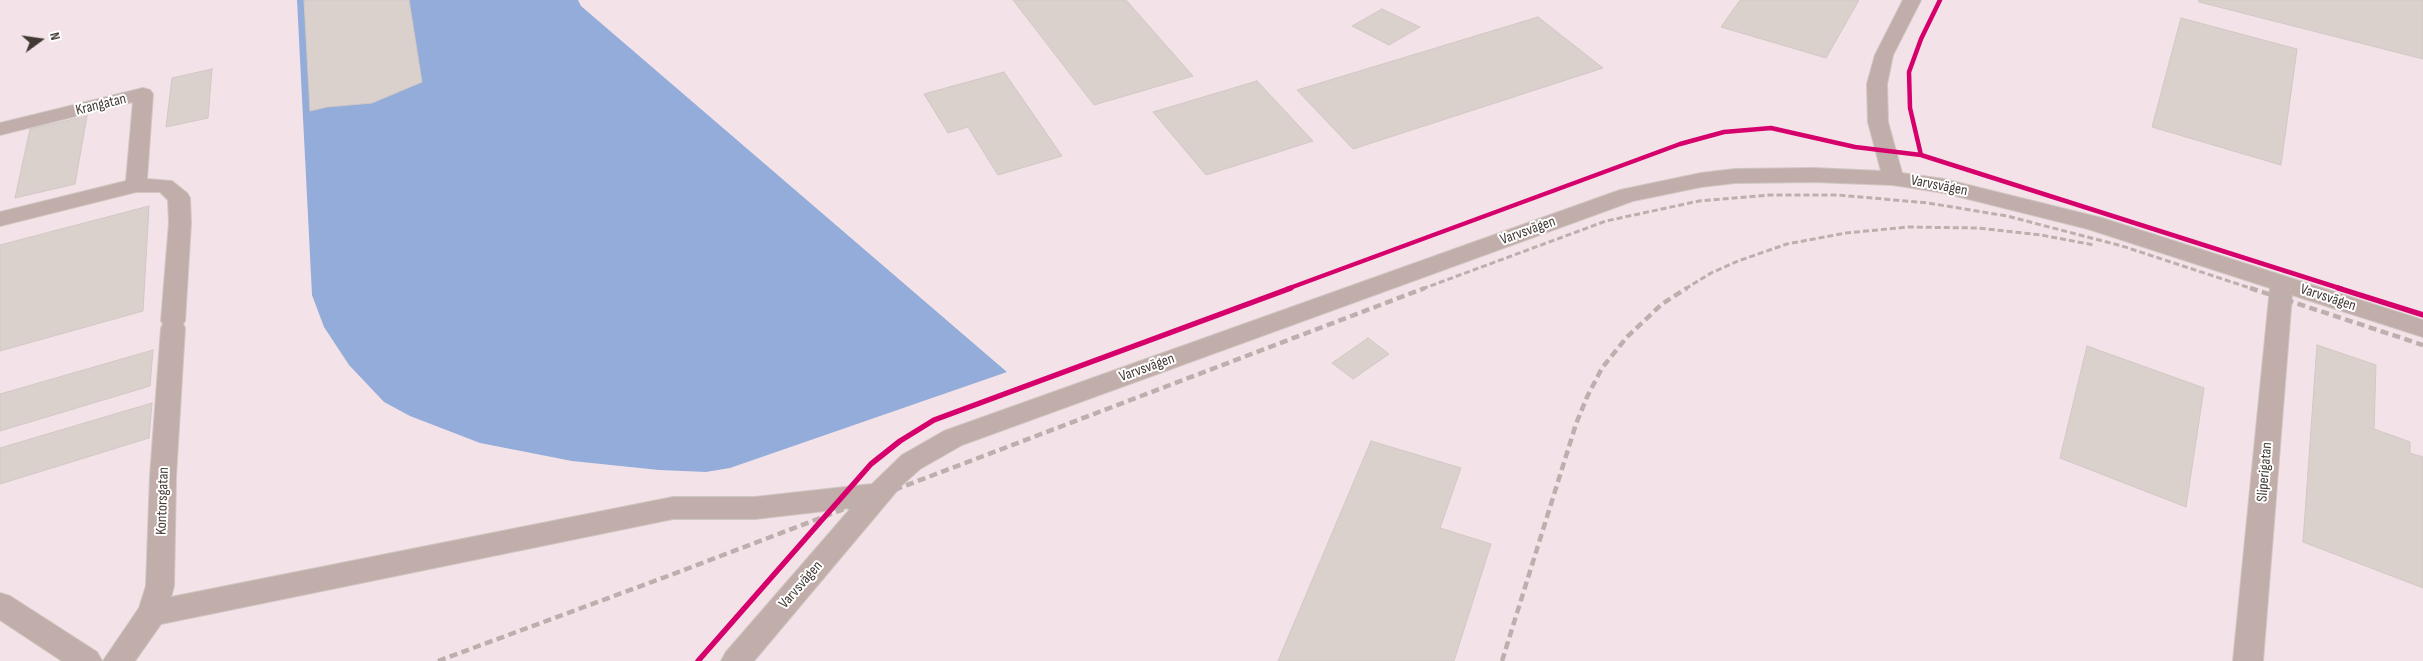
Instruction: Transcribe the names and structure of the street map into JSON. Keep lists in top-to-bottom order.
{
  "streets": {
    "street": [
      "Krangatan",
      "Varvsvägen",
      "Sliperigatan",
      "Kontorsgatan"
    ]
  },
  "crossings": [
    ["Krangatan", "Kontorsgatan"],
    ["Varvsvägen", "Sliperigatan"]
  ],
  "north": "right"
}
